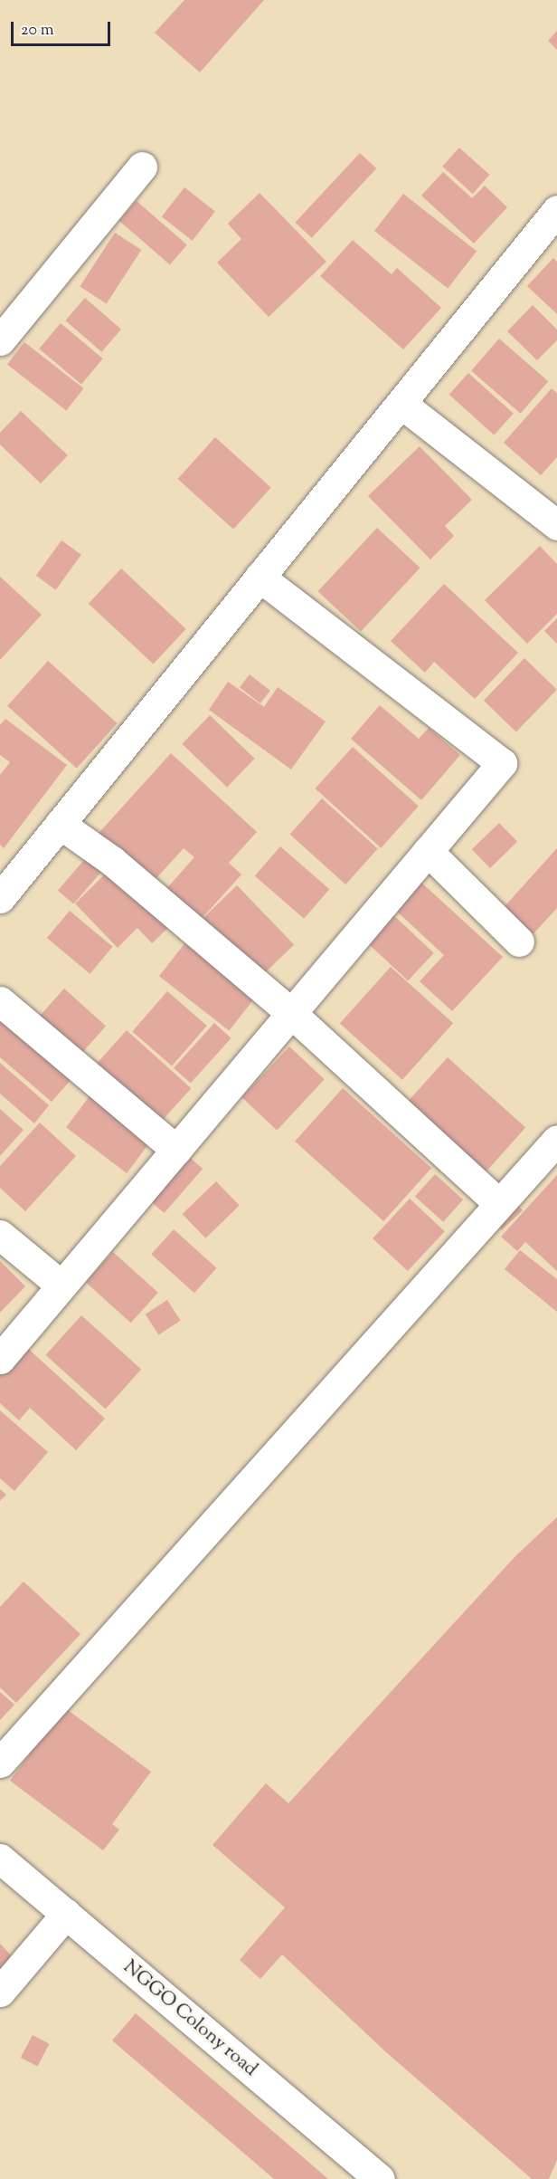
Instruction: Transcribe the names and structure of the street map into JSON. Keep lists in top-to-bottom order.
{
  "streets": {
    "street": ["NGGO Colony road"]
  },
  "scale_bar": "20 m"
}
